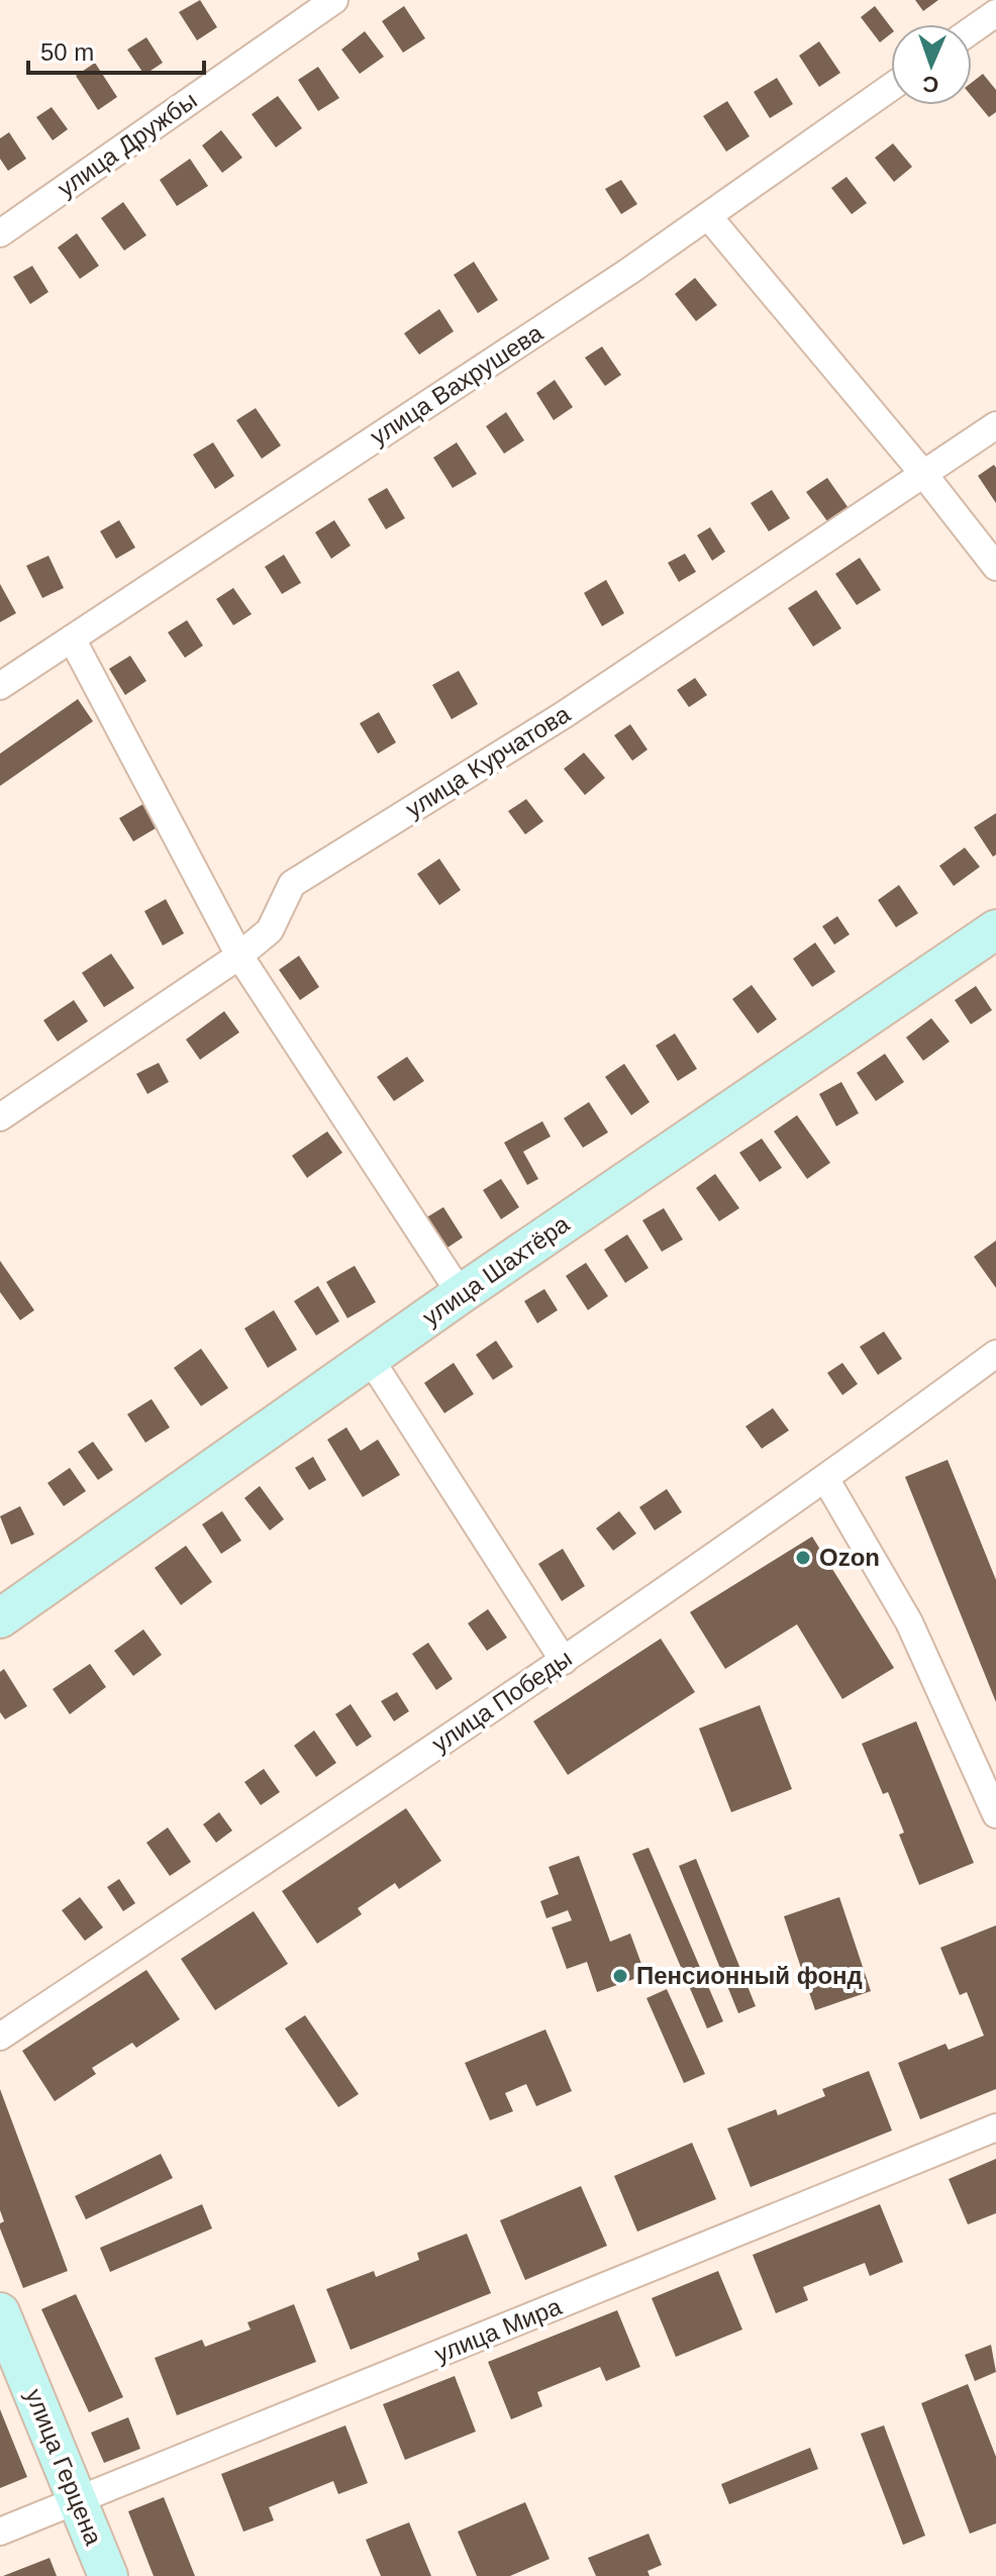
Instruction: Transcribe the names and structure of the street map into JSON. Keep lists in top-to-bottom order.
{
  "streets": {
    "street": [
      "улица Дружбы",
      "улица Вахрушева",
      "улица Курчатова",
      "улица Шахтёра",
      "улица Победы",
      "улица Мира",
      "улица Герцена"
    ]
  },
  "crossings": [
    ["улица Мира", "улица Герцена"]
  ],
  "places": ["Ozon", "Пенсионный фонд"],
  "scale_bar": "50 m",
  "north": "bottom"
}
